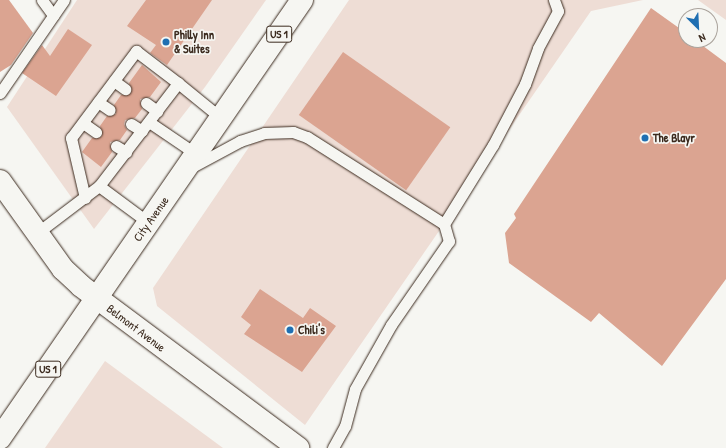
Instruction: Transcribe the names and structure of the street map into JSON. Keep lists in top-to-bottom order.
{
  "streets": {
    "main road": ["US 1", "City Avenue", "Belmont Avenue"]
  },
  "crossings": [
    ["City Avenue", "Belmont Avenue"]
  ],
  "places": ["Philly Inn & Suites", "The Blayr", "Chili's"],
  "north": "bottom right"
}
